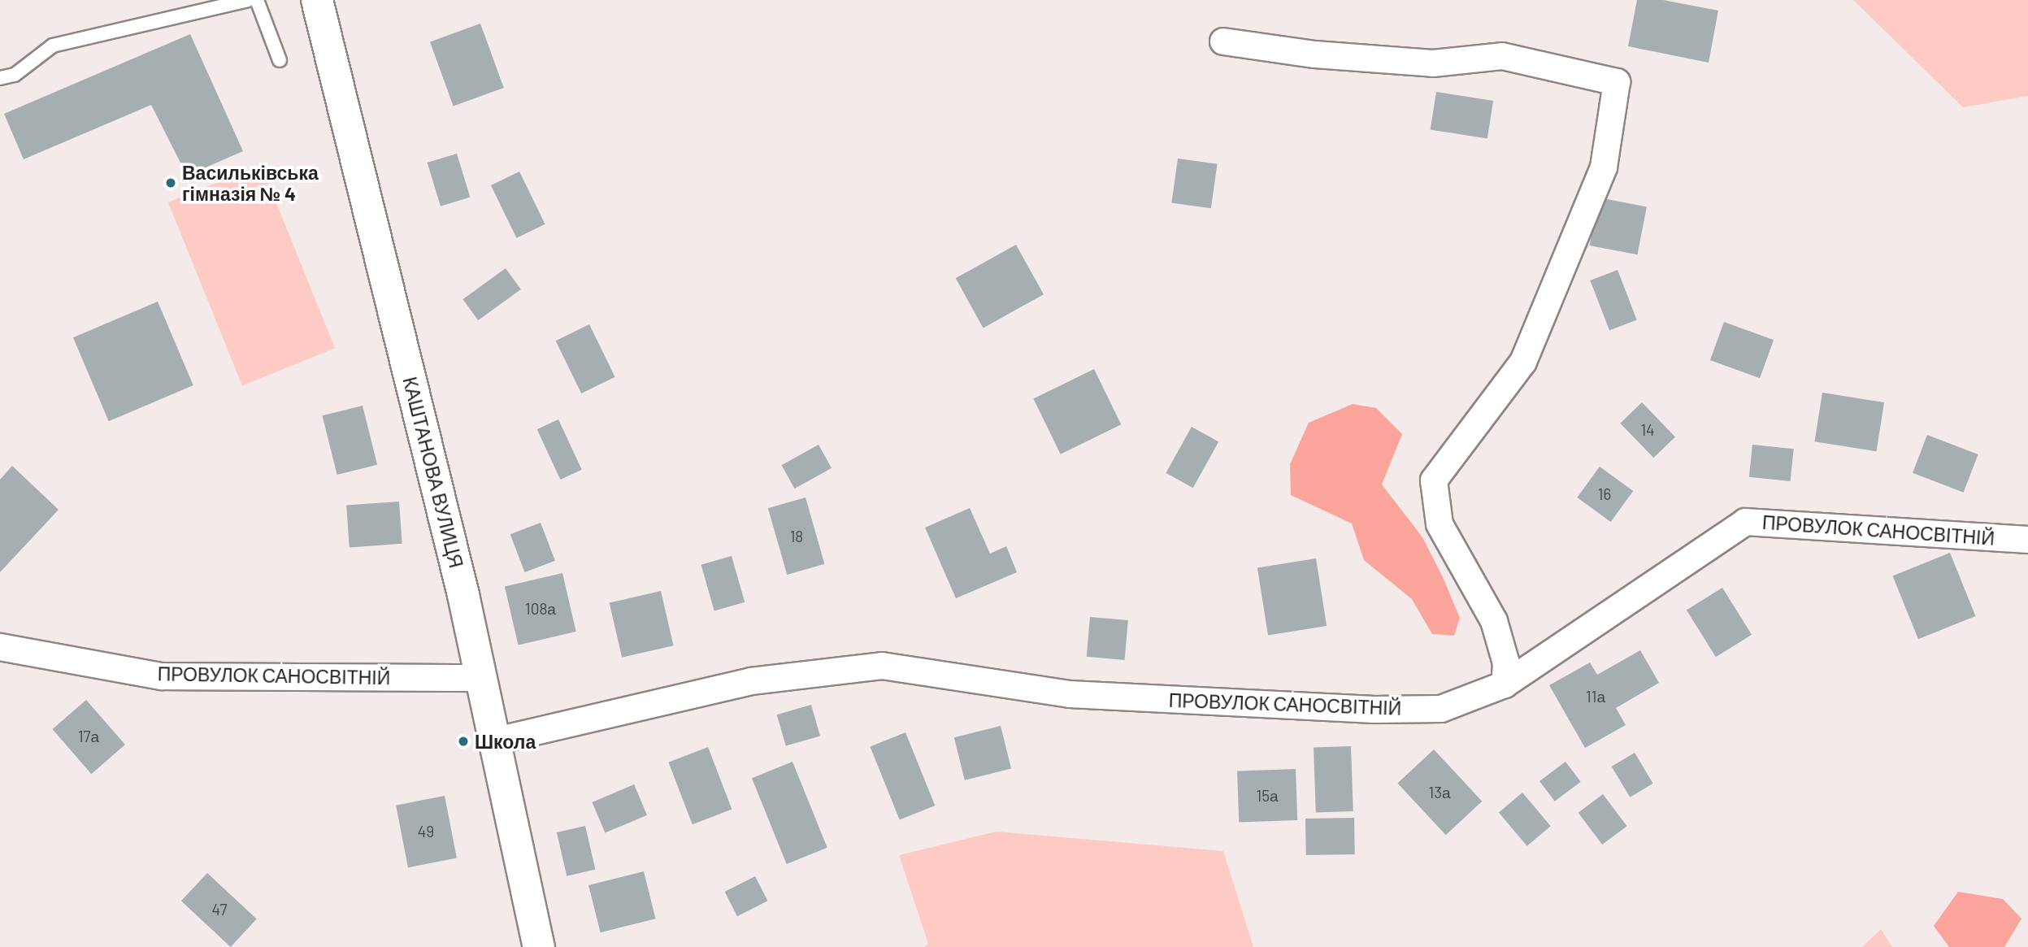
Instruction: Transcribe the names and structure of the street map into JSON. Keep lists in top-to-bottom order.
{
  "streets": {
    "street": ["КАШТАНОВА ВУЛИЦЯ", "ПРОВУЛОК САНОСВІТНІЙ"]
  },
  "crossings": [
    ["КАШТАНОВА ВУЛИЦЯ", "ПРОВУЛОК САНОСВІТНІЙ"]
  ],
  "places": ["Васильківська гімназія № 4", "Школа"],
  "house_numbers": [
    "14",
    "16",
    "18",
    "108а",
    "11а",
    "17а",
    "13а",
    "15а",
    "49",
    "47"
  ]
}
